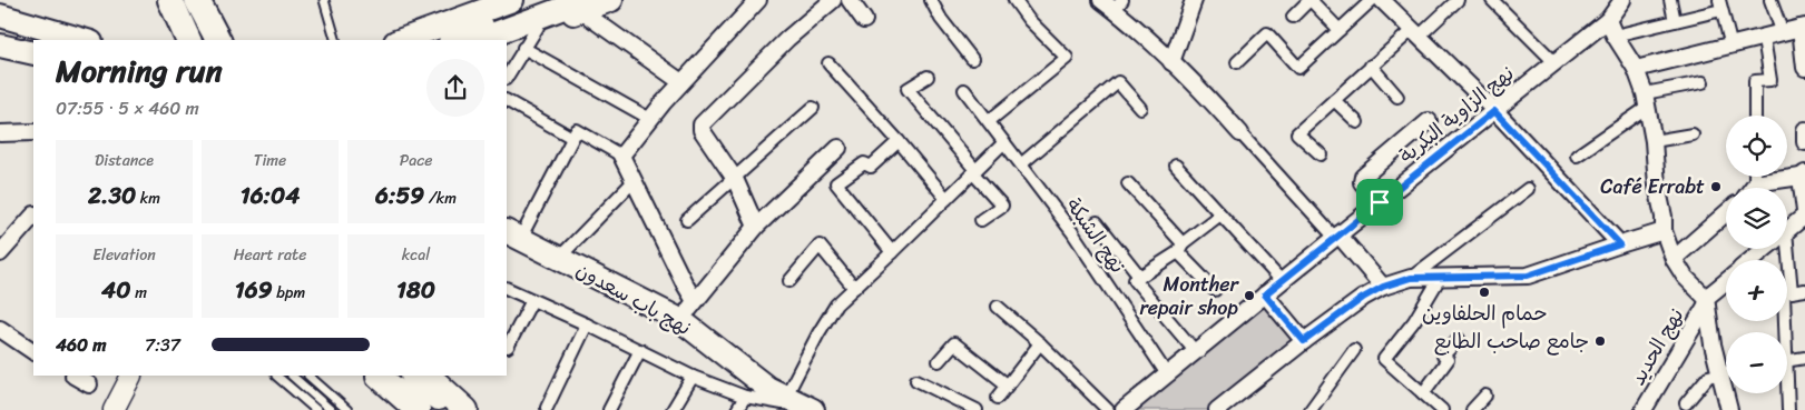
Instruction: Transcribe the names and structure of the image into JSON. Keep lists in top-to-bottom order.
{
  "streets": {
    "main road": ["نهج باب سعدون"],
    "street": ["نهج الزاوية البكرية", "نهج الشبكة", "نهج الحديد"]
  },
  "crossings": [
    ["نهج الزاوية البكرية", "نهج الشبكة"]
  ],
  "places": [
    "Café Errabt",
    "حمام الحلفاوين",
    "Monther repair shop",
    "جامع صاحب الطابع"
  ],
  "page": {
    "heading": ["Morning run", "07:55 · 5 × 460 m"],
    "map_buttons": ["+", "−"],
    "stats": [
      ["Distance", "2.30 km"],
      ["Time", "16:04"],
      ["Pace", "6:59 /km"],
      ["Elevation", "40 m"],
      ["Heart rate", "169 bpm"],
      ["kcal", "180"]
    ],
    "list": [
      {
        "name": "460 m",
        "note": "7:37"
      }
    ]
  }
}
